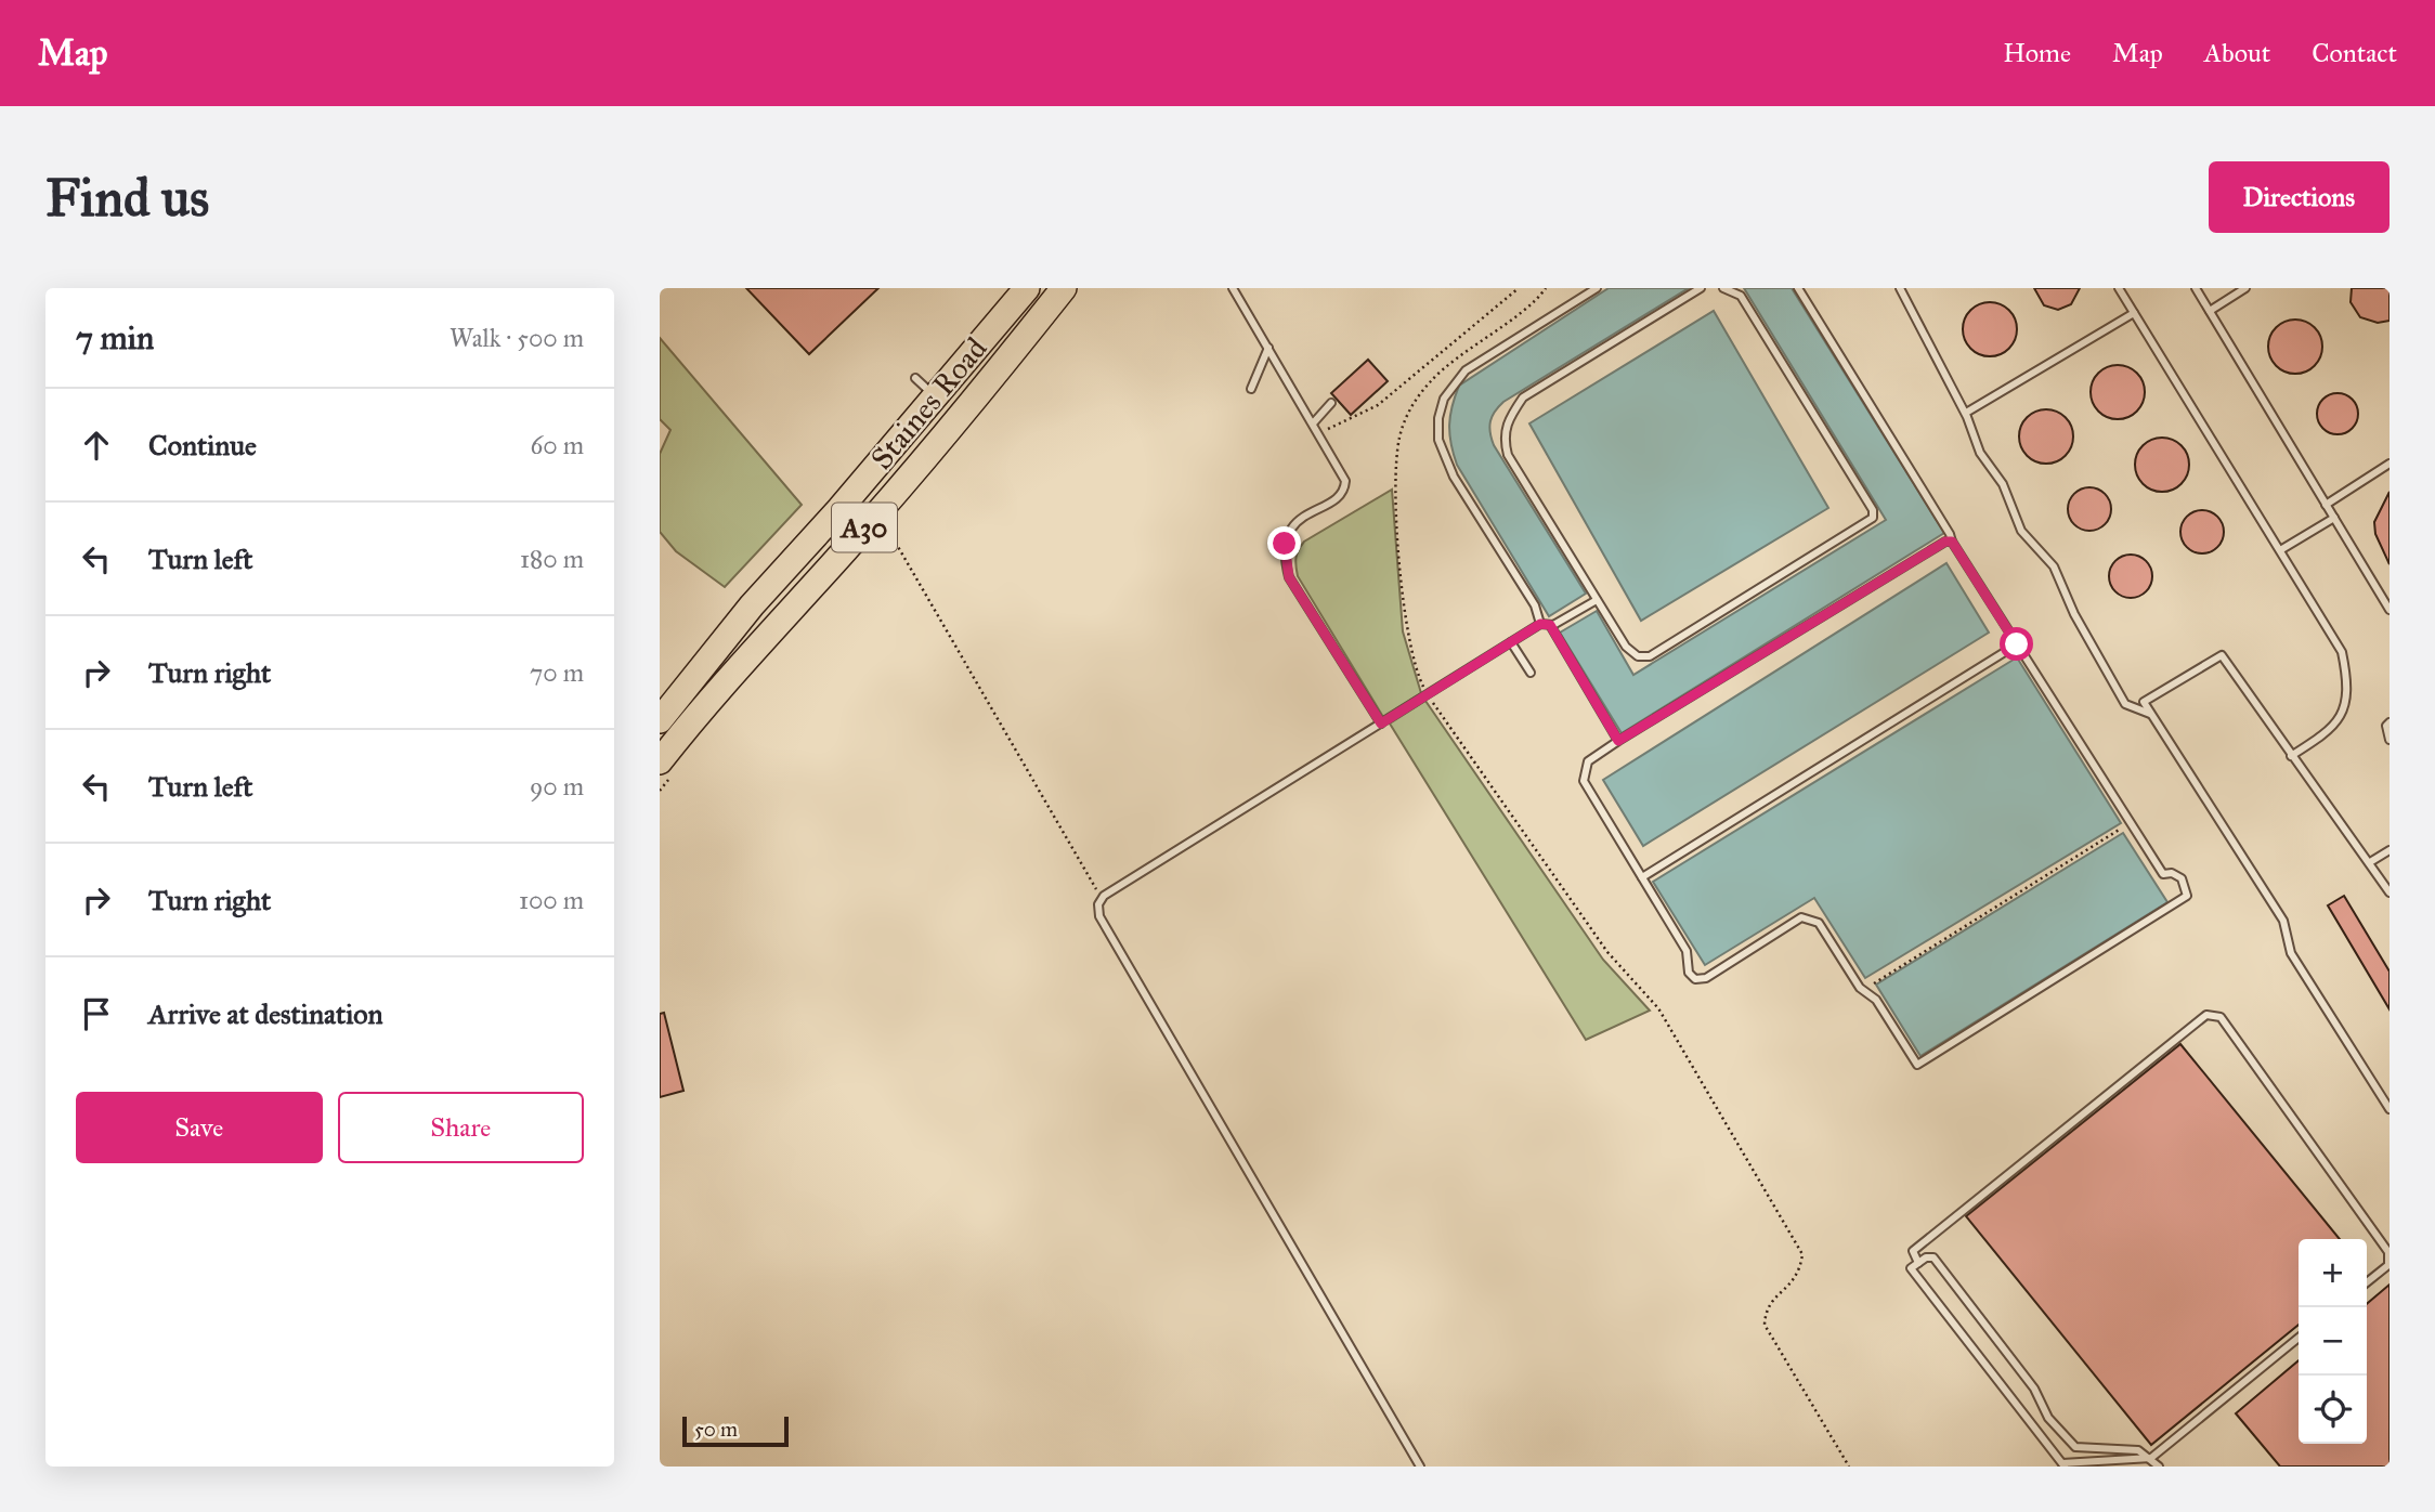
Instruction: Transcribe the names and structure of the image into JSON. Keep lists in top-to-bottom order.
{
  "streets": {
    "highway": ["Staines Road", "A30"]
  },
  "scale_bar": "50 m",
  "page": {
    "header": "Map",
    "nav": [
      "Home",
      "Map",
      "About",
      "Contact"
    ],
    "buttons": [
      "Directions",
      ["Save", "Share"]
    ],
    "title": "Find us",
    "heading": ["7 min", "Walk · 500 m"],
    "list": [
      ["Continue", "60 m"],
      ["Turn left", "180 m"],
      ["Turn right", "70 m"],
      ["Turn left", "90 m"],
      ["Turn right", "100 m"],
      "Arrive at destination"
    ],
    "map_buttons": ["+", "−"],
    "scale": "50 m"
  }
}
